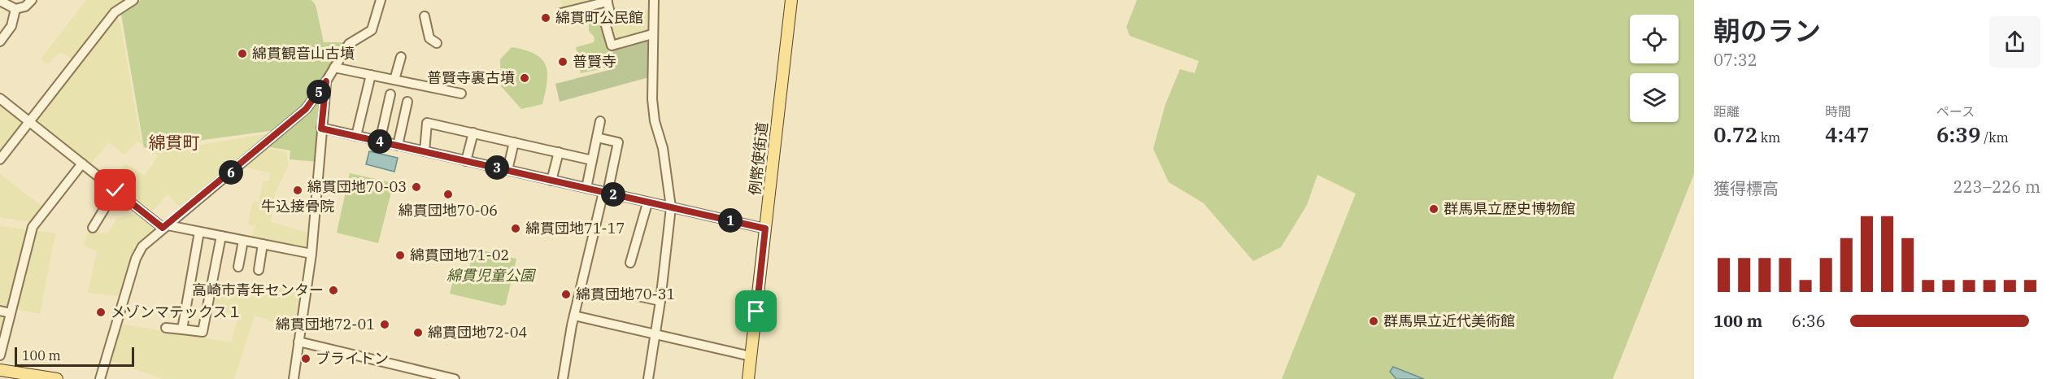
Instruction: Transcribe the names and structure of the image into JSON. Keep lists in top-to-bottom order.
{
  "streets": {
    "main road": ["例幣使街道"]
  },
  "districts": ["綿貫町"],
  "parks": ["綿貫児童公園"],
  "places": [
    "綿貫町公民館",
    "綿貫観音山古墳",
    "普賢寺",
    "普賢寺裏古墳",
    "綿貫団地70-03",
    "牛込接骨院",
    "綿貫団地70-06",
    "群馬県立歴史博物館",
    "綿貫団地71-17",
    "綿貫団地71-02",
    "高崎市青年センター",
    "綿貫団地70-31",
    "メゾンマテックス１",
    "群馬県立近代美術館",
    "綿貫団地72-01",
    "綿貫団地72-04",
    "ブライトン"
  ],
  "scale_bar": "100 m",
  "page": {
    "heading": ["朝のラン", "07:32"],
    "pins": [
      "5",
      "4",
      "3",
      "6",
      "2",
      "1"
    ],
    "stats": [
      ["距離", "0.72 km"],
      ["時間", "4:47"],
      ["ペース", "6:39 /km"]
    ],
    "chart": ["獲得標高", "223–226 m"],
    "list": [
      {
        "name": "100 m",
        "note": "6:36"
      }
    ],
    "scale": "100 m"
  }
}
